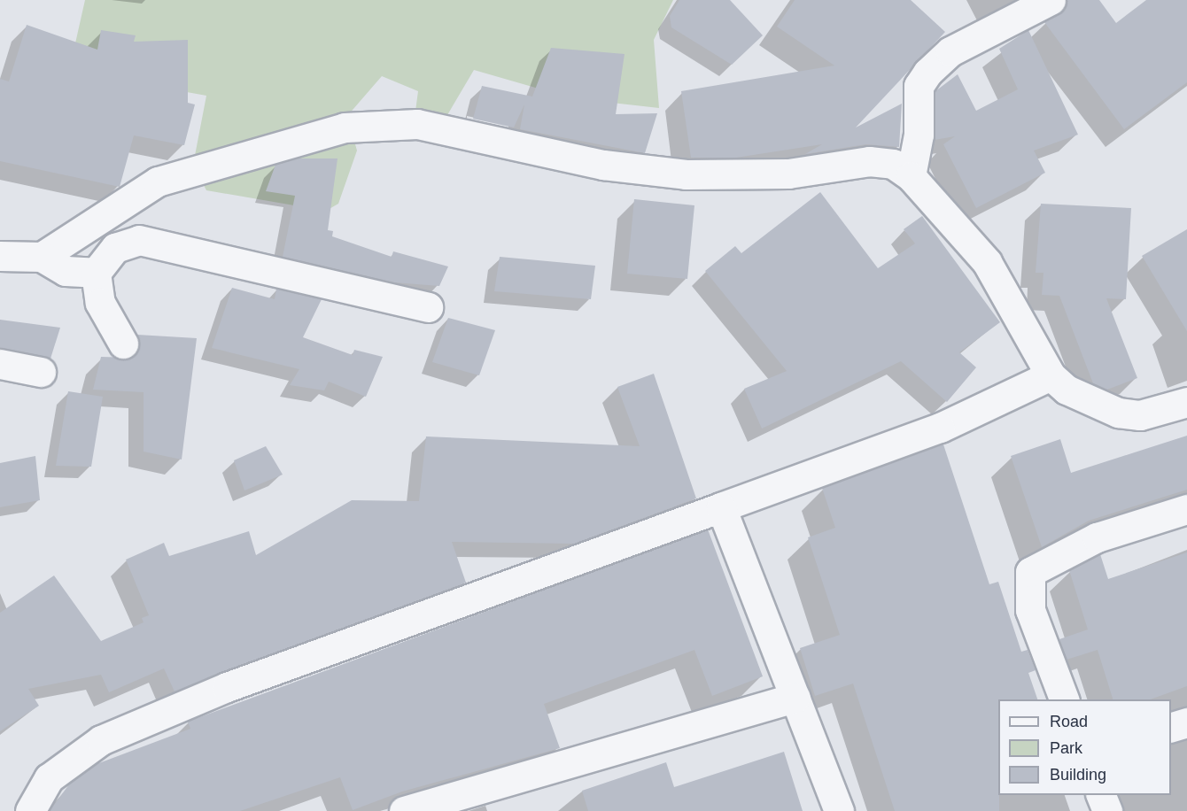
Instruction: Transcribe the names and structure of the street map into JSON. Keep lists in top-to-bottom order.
{
  "legend": ["Road", "Park", "Building"]
}
